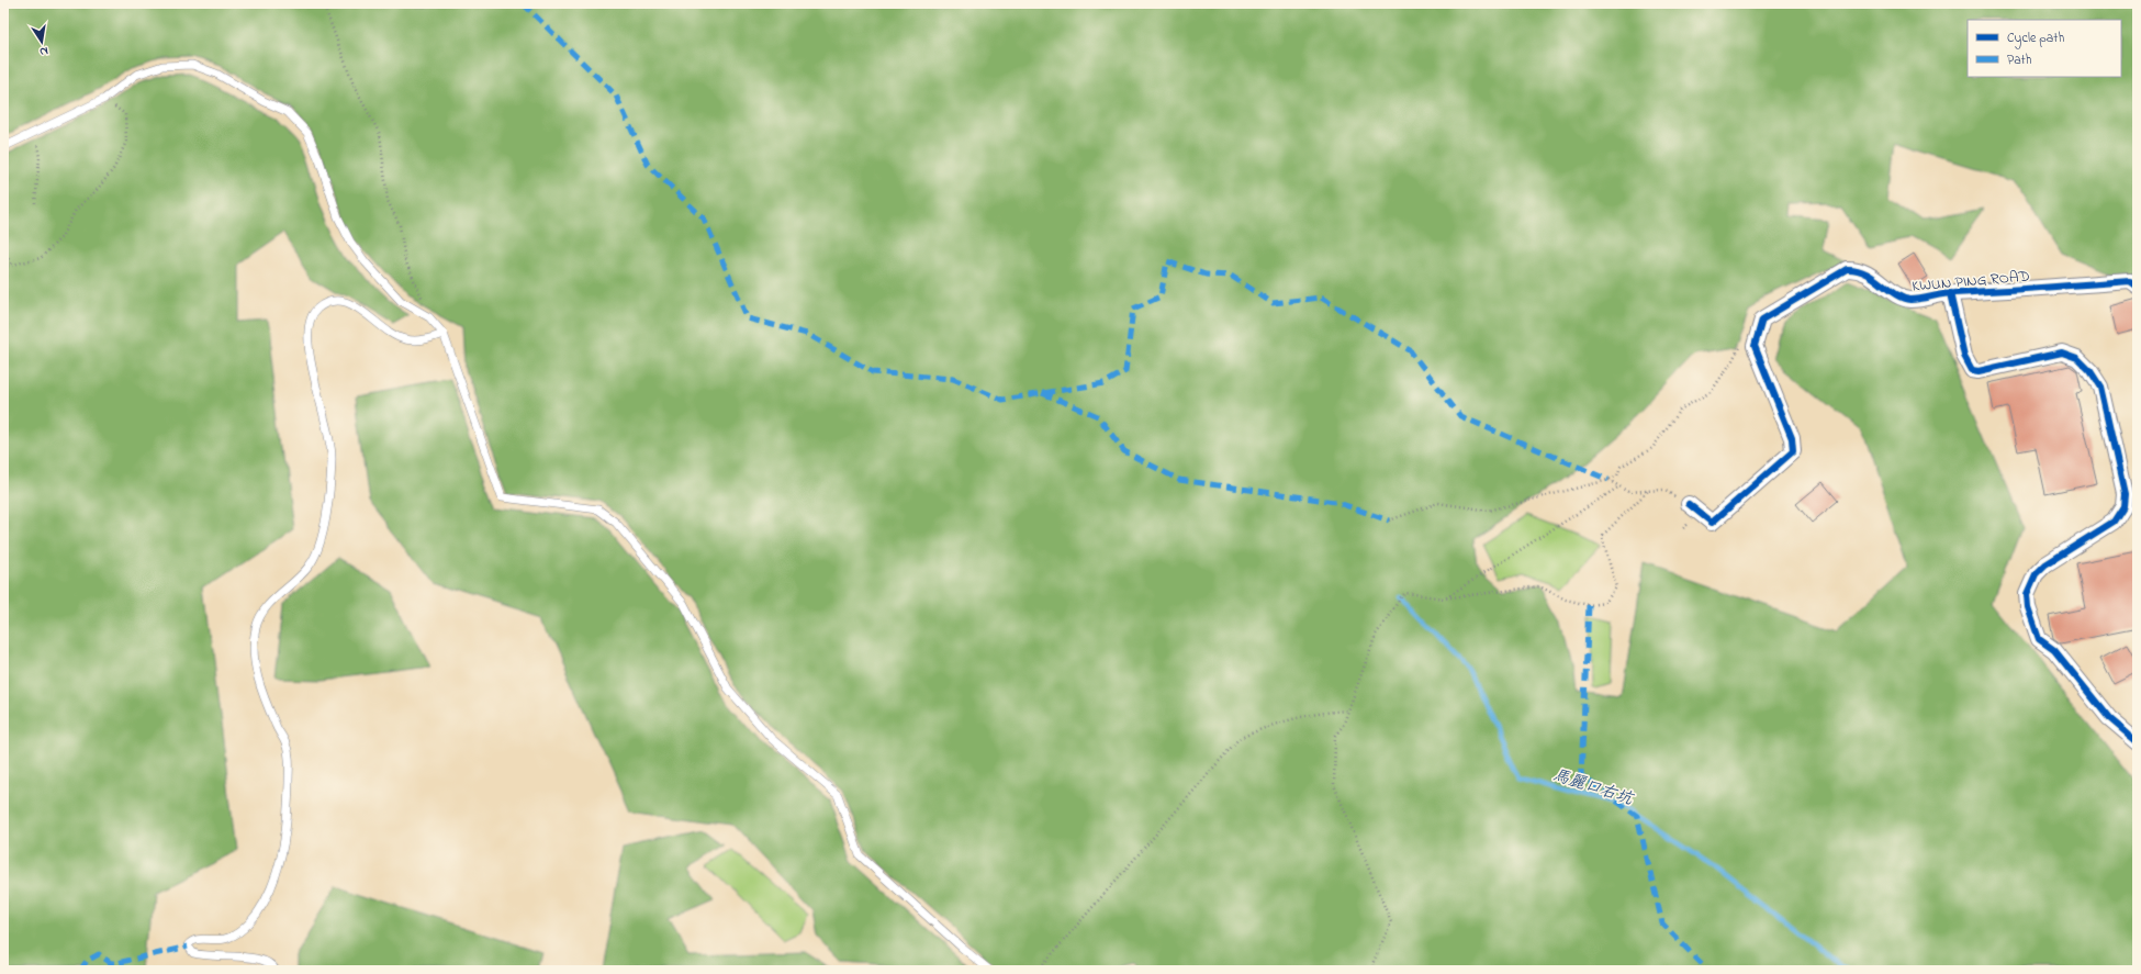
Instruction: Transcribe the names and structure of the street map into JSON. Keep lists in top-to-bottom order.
{
  "streets": {
    "street": ["KWUN PING ROAD"]
  },
  "water": ["馬麗口右坑"],
  "legend": ["Cycle path", "Path"],
  "north": "bottom"
}
